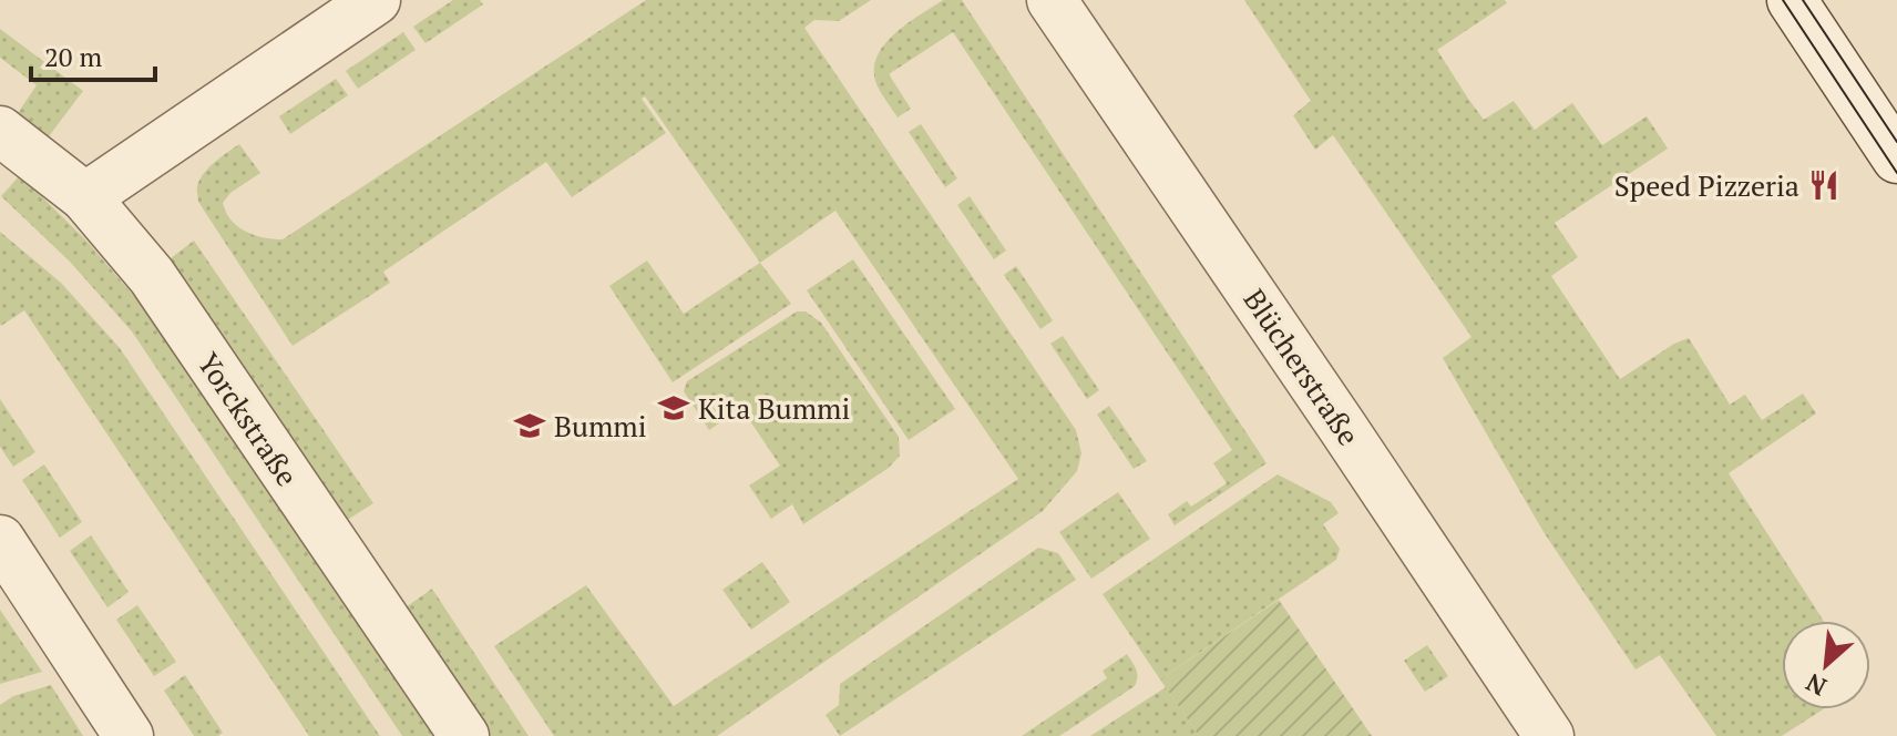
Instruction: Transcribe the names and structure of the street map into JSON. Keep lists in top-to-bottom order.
{
  "streets": {
    "street": ["Blücherstraße", "Yorckstraße"]
  },
  "places": {
    "restaurant": ["Speed Pizzeria"],
    "school or university": ["Kita Bummi", "Bummi"]
  },
  "scale_bar": "20 m",
  "north": "bottom left"
}
